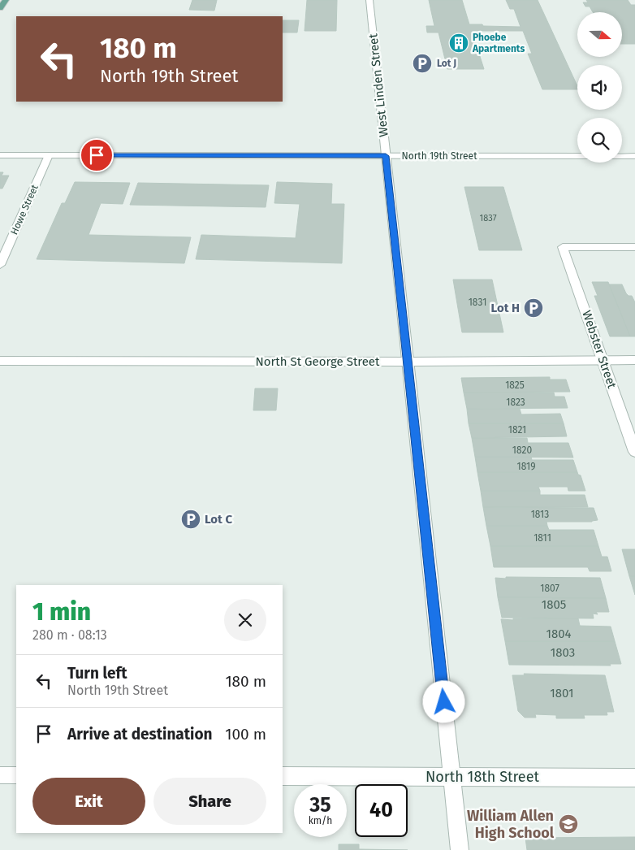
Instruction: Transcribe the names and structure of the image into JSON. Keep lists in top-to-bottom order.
{
  "streets": {
    "street": [
      "West Linden Street",
      "North 19th Street",
      "Howe Street",
      "Webster Street",
      "North St George Street",
      "North 18th Street"
    ]
  },
  "crossings": [
    ["West Linden Street", "North 19th Street"],
    ["West Linden Street", "North St George Street"],
    ["West Linden Street", "North 18th Street"],
    ["North 19th Street", "Howe Street"],
    ["Webster Street", "North St George Street"]
  ],
  "places": {
    "building": ["Phoebe Apartments"],
    "parking": ["Lot J", "Lot H", "Lot C"],
    "school or university": ["William Allen High School"]
  },
  "house_numbers": [
    "1837",
    "1831",
    "1825",
    "1823",
    "1821",
    "1820",
    "1819",
    "1813",
    "1811",
    "1807",
    "1805",
    "1804",
    "1803",
    "1801"
  ],
  "north": "right",
  "page": {
    "turn": ["180 m", "North 19th Street"],
    "heading": ["1 min", "280 m · 08:13"],
    "list": [
      {
        "name": "Turn left",
        "note": "North 19th Street",
        "value": "180 m"
      },
      {
        "name": "Arrive at destination",
        "value": "100 m"
      }
    ],
    "buttons": ["Exit", "Share"],
    "speed": "35 km/h",
    "limit": "40"
  }
}
